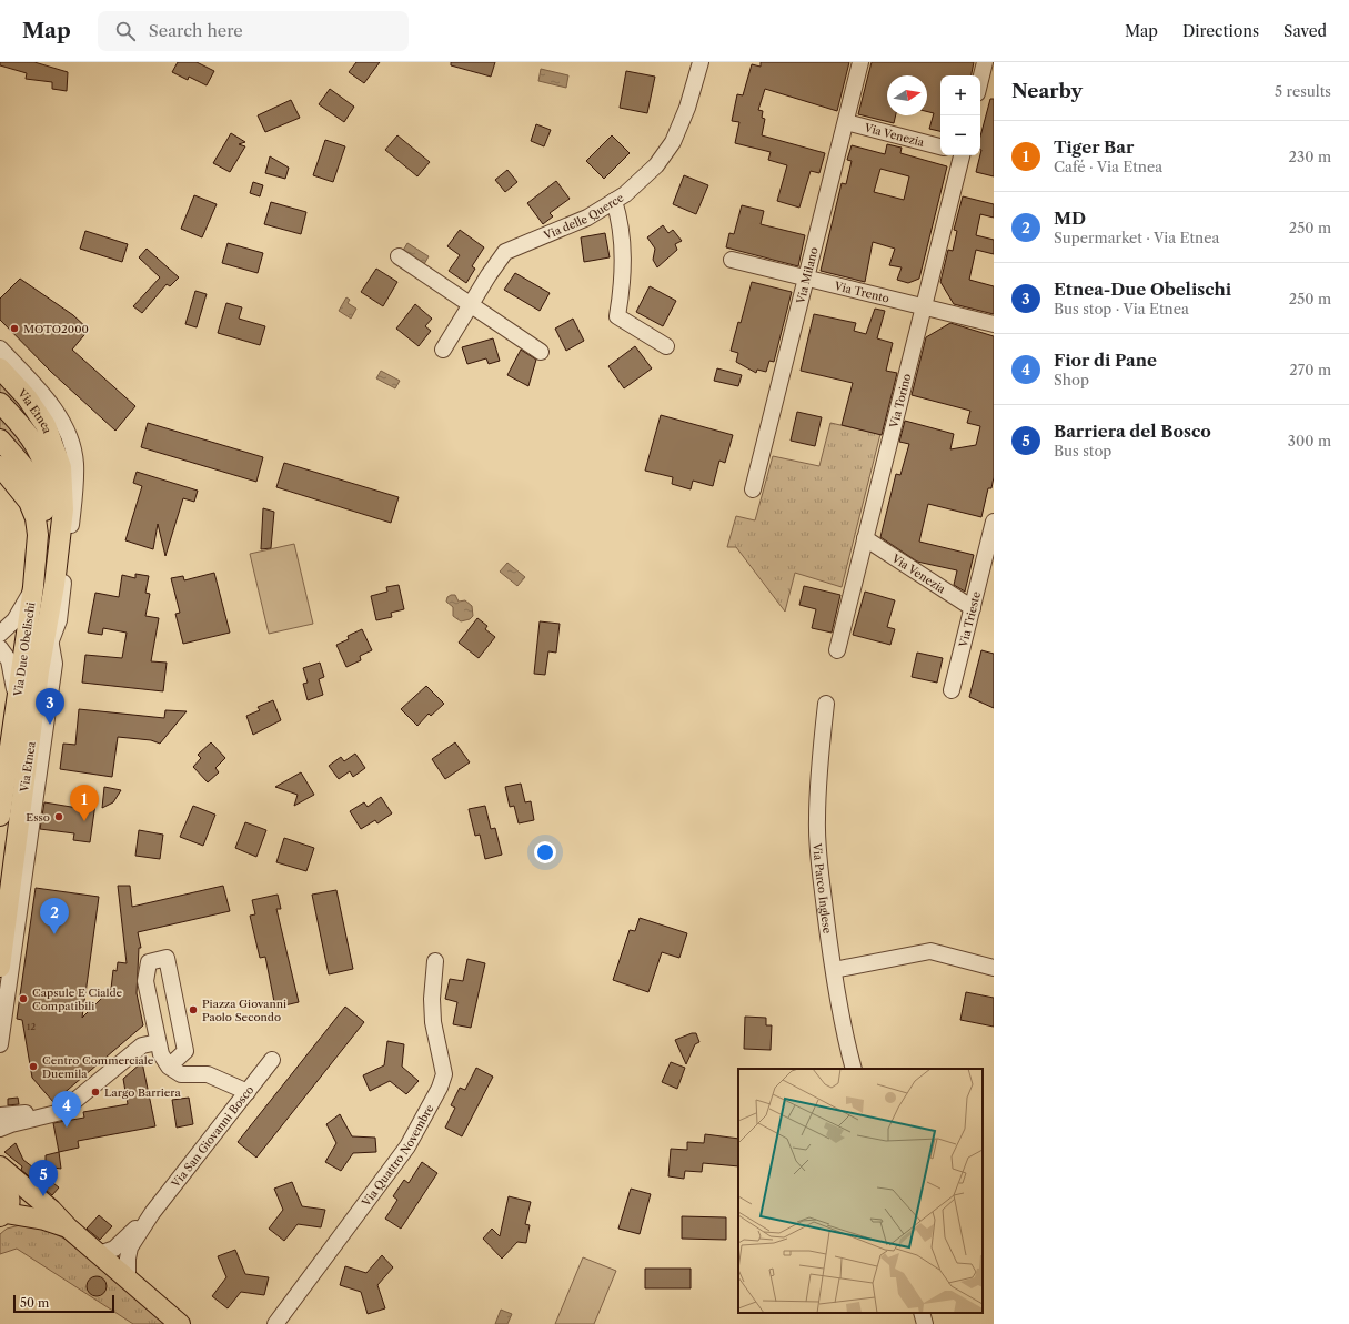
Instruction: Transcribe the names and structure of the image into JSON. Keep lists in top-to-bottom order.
{
  "streets": {
    "main road": ["Via Etnea", "Via Due Obelischi"],
    "street": [
      "Via Venezia",
      "Via delle Querce",
      "Via Milano",
      "Via Trento",
      "Via Torino",
      "Via Trieste",
      "Via Parco Inglese",
      "Via San Giovanni Bosco",
      "Via Quattro Novembre"
    ]
  },
  "crossings": [
    ["Via Venezia", "Via Milano"],
    ["Via Venezia", "Via Torino"],
    ["Via Venezia", "Via Trieste"],
    ["Via Milano", "Via Trento"],
    ["Via Trento", "Via Torino"]
  ],
  "places": [
    "MOTO2000",
    "Esso",
    "Capsule E Cialde Compatibili",
    "Piazza Giovanni Paolo Secondo",
    "Centro Commerciale Duemila",
    "Largo Barriera"
  ],
  "house_numbers": ["12"],
  "scale_bar": "50 m",
  "north": "right",
  "page": {
    "header": "Map",
    "search": "Search here",
    "nav": ["Map", "Directions", "Saved"],
    "heading": ["Nearby", "5 results"],
    "map_buttons": ["+", "−"],
    "list": [
      {
        "mark": "1",
        "name": "Tiger Bar",
        "note": "Café · Via Etnea",
        "value": "230 m"
      },
      {
        "mark": "2",
        "name": "MD",
        "note": "Supermarket · Via Etnea",
        "value": "250 m"
      },
      {
        "mark": "3",
        "name": "Etnea-Due Obelischi",
        "note": "Bus stop · Via Etnea",
        "value": "250 m"
      },
      {
        "mark": "4",
        "name": "Fior di Pane",
        "note": "Shop",
        "value": "270 m"
      },
      {
        "mark": "5",
        "name": "Barriera del Bosco",
        "note": "Bus stop",
        "value": "300 m"
      }
    ],
    "pins": [
      "3",
      "1",
      "2",
      "4",
      "5"
    ],
    "scale": "50 m"
  }
}
